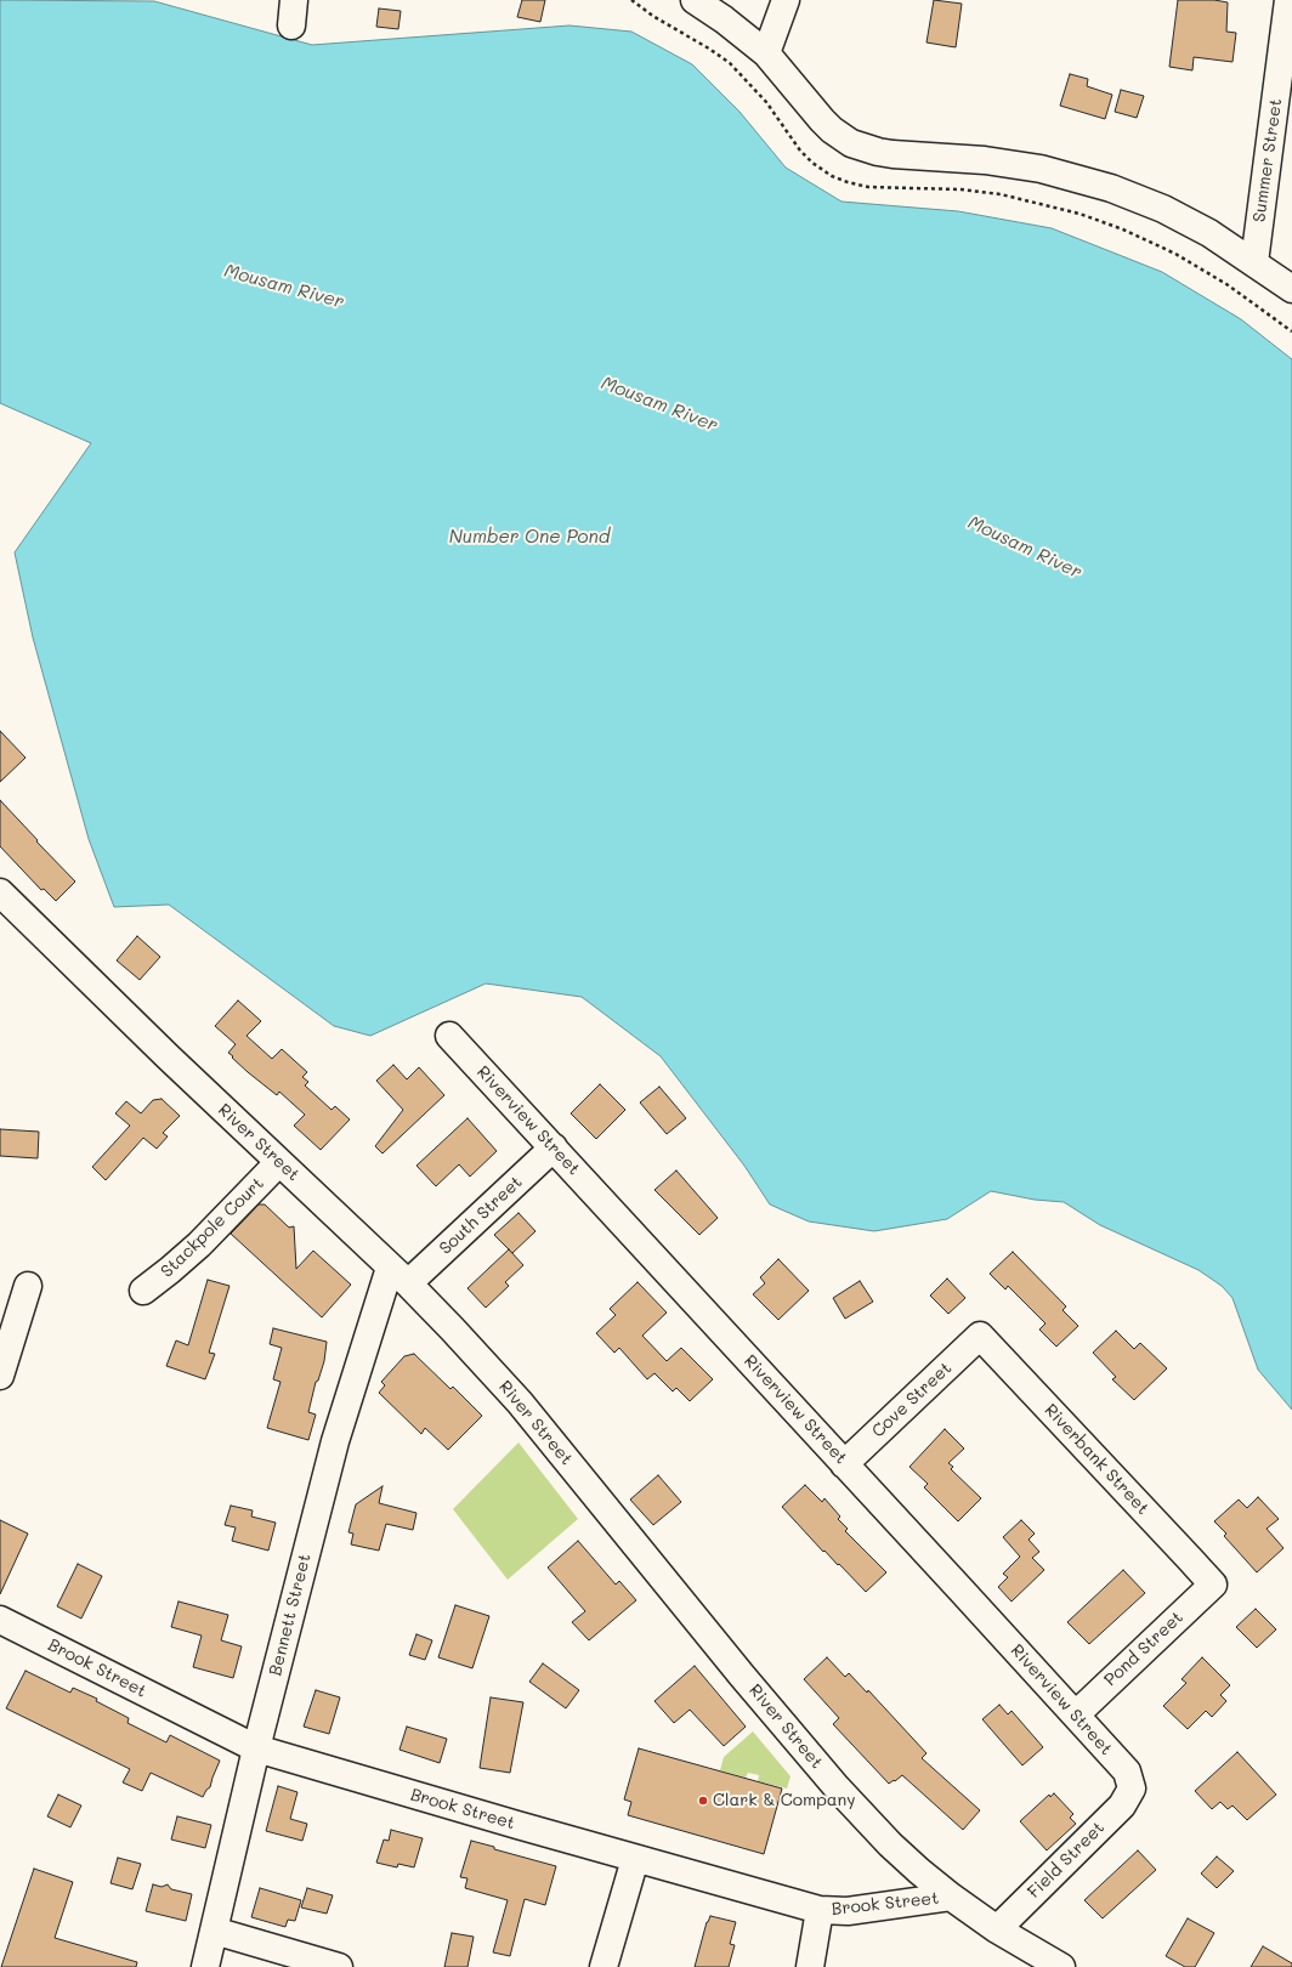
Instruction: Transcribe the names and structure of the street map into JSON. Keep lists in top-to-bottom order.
{
  "streets": {
    "street": [
      "Summer Street",
      "Riverview Street",
      "River Street",
      "South Street",
      "Stackpole Court",
      "Cove Street",
      "Riverbank Street",
      "Bennett Street",
      "Pond Street",
      "Brook Street",
      "Field Street"
    ]
  },
  "crossings": [
    ["Riverview Street", "South Street"],
    ["Riverview Street", "Cove Street"],
    ["Riverview Street", "Pond Street"],
    ["Riverview Street", "Field Street"],
    ["River Street", "South Street"],
    ["River Street", "Stackpole Court"],
    ["River Street", "Bennett Street"],
    ["River Street", "Brook Street"],
    ["River Street", "Field Street"],
    ["South Street", "Bennett Street"],
    ["Cove Street", "Riverbank Street"],
    ["Riverbank Street", "Pond Street"],
    ["Bennett Street", "Brook Street"]
  ],
  "water": ["Mousam River", "Number One Pond"],
  "places": ["Clark & Company"]
}
